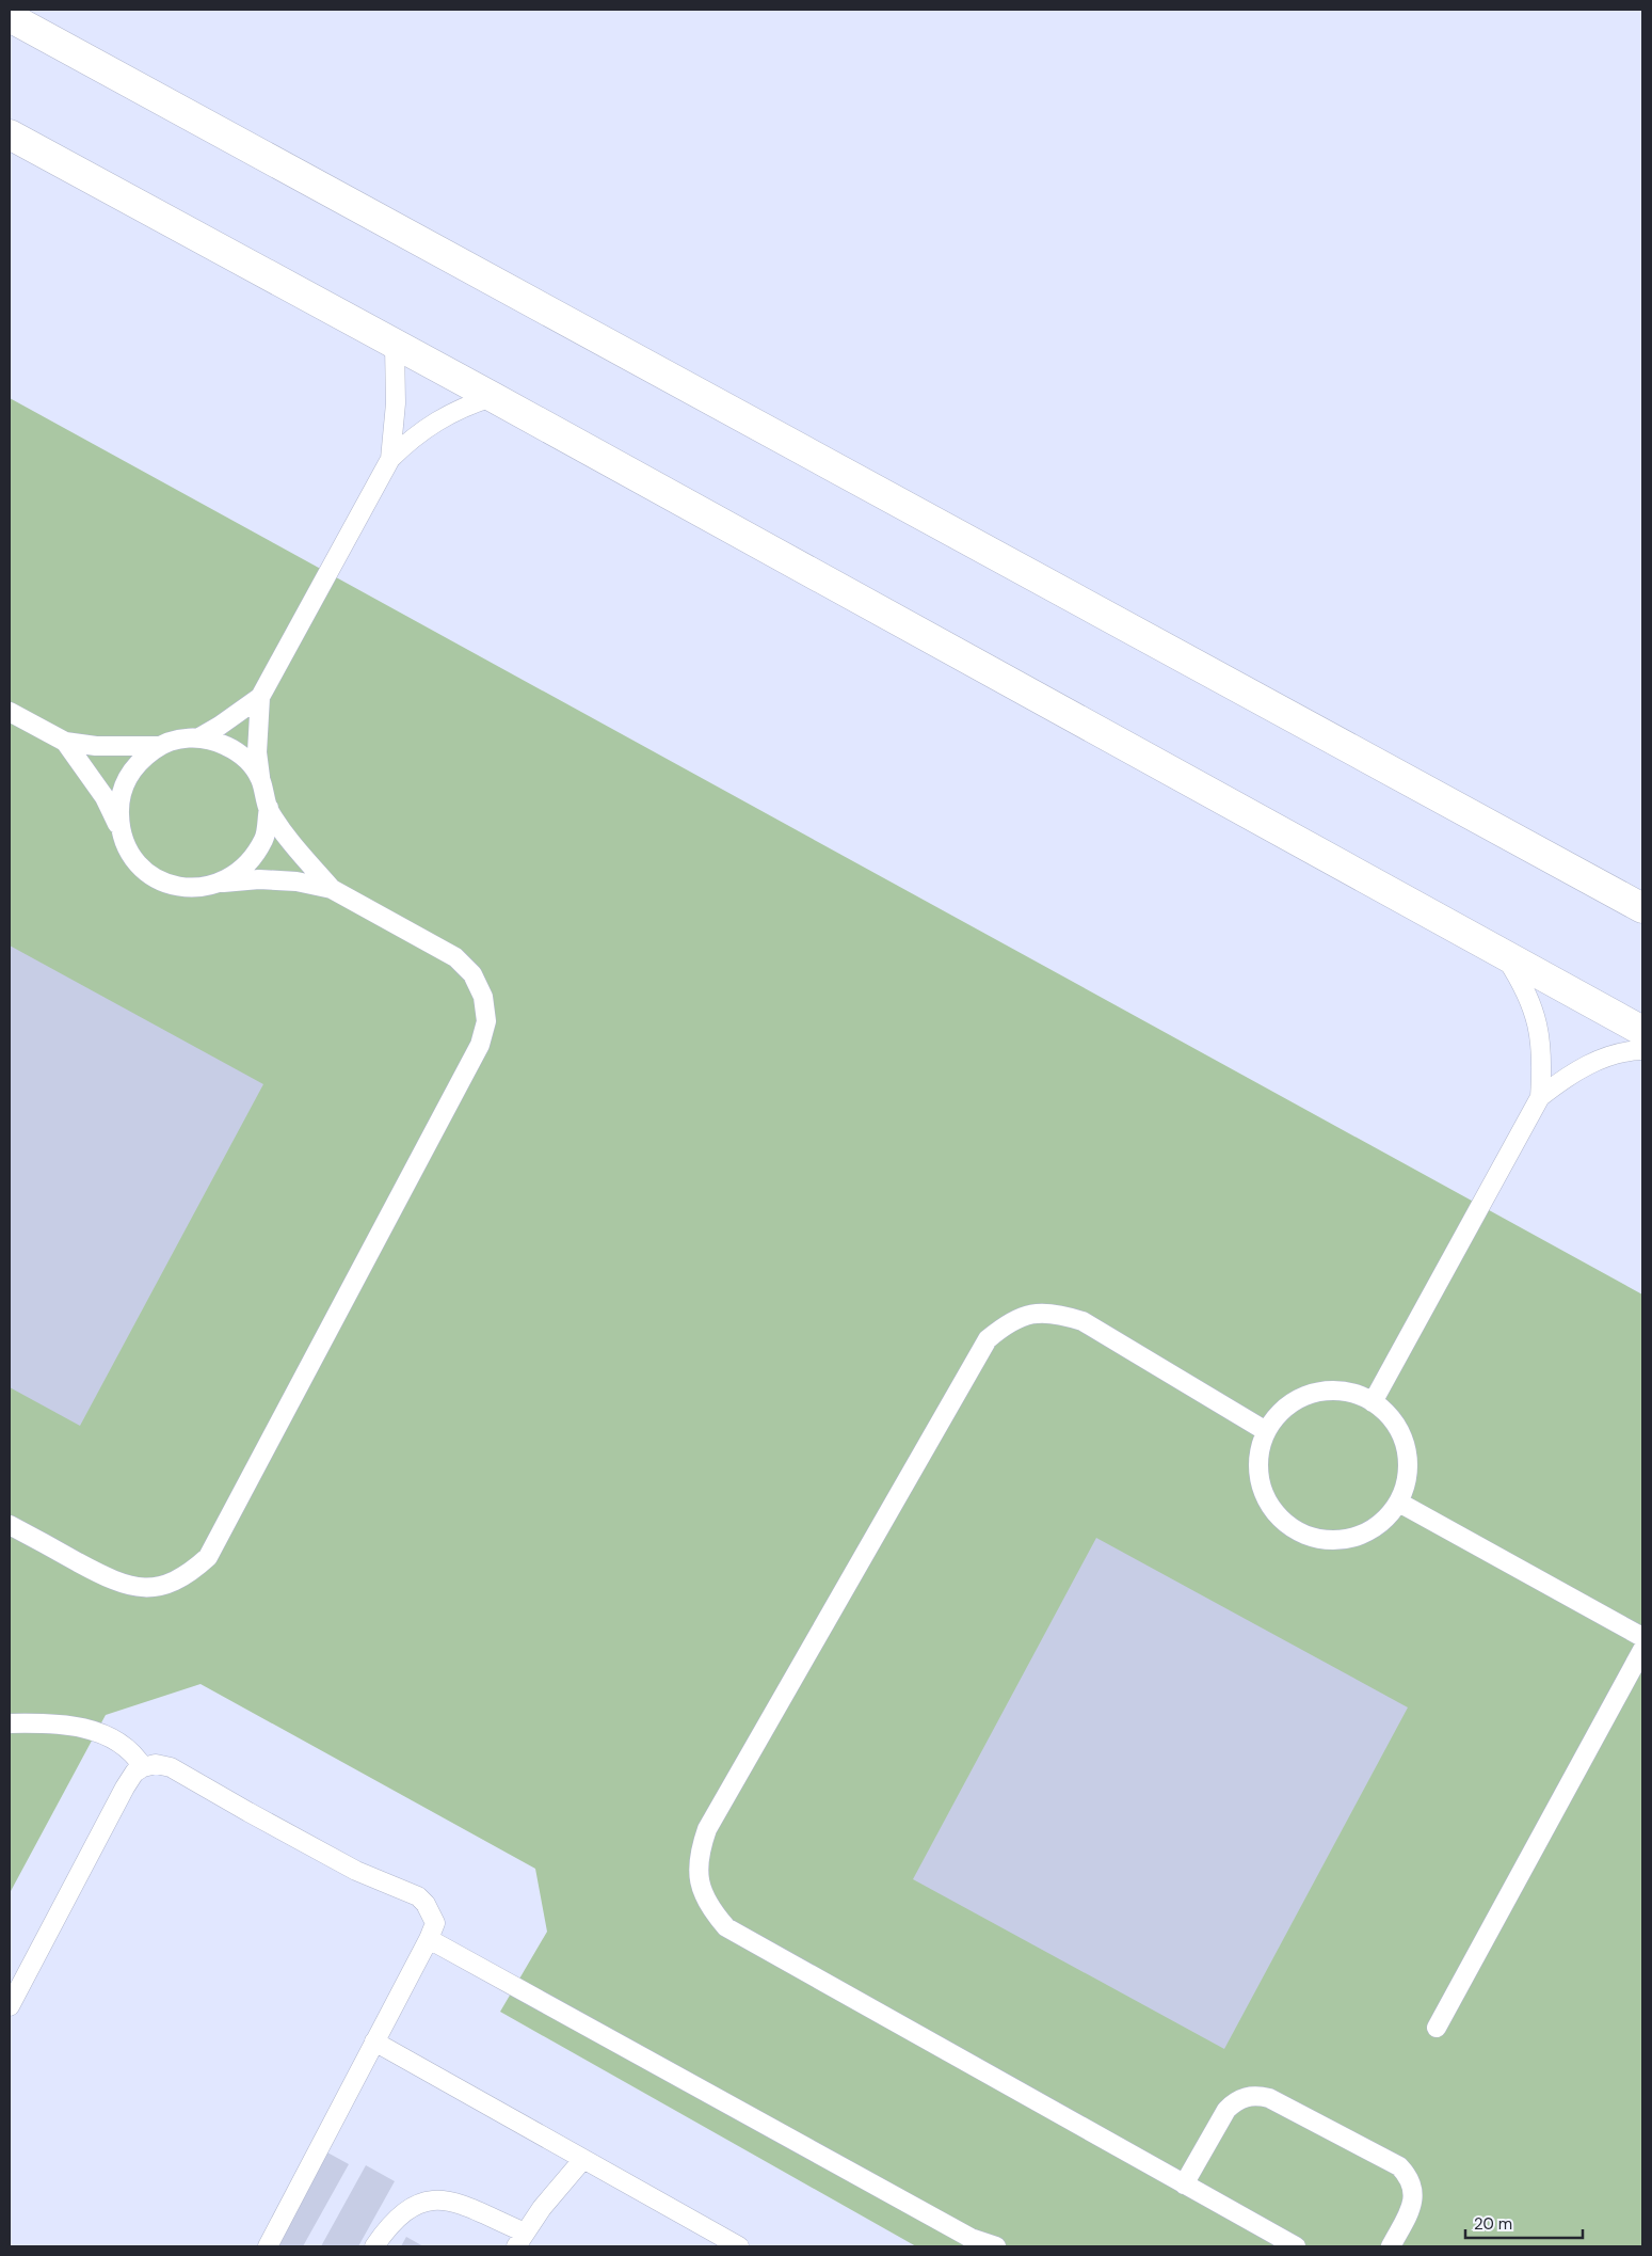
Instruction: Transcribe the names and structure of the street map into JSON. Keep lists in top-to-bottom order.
{
  "scale_bar": "20 m"
}
